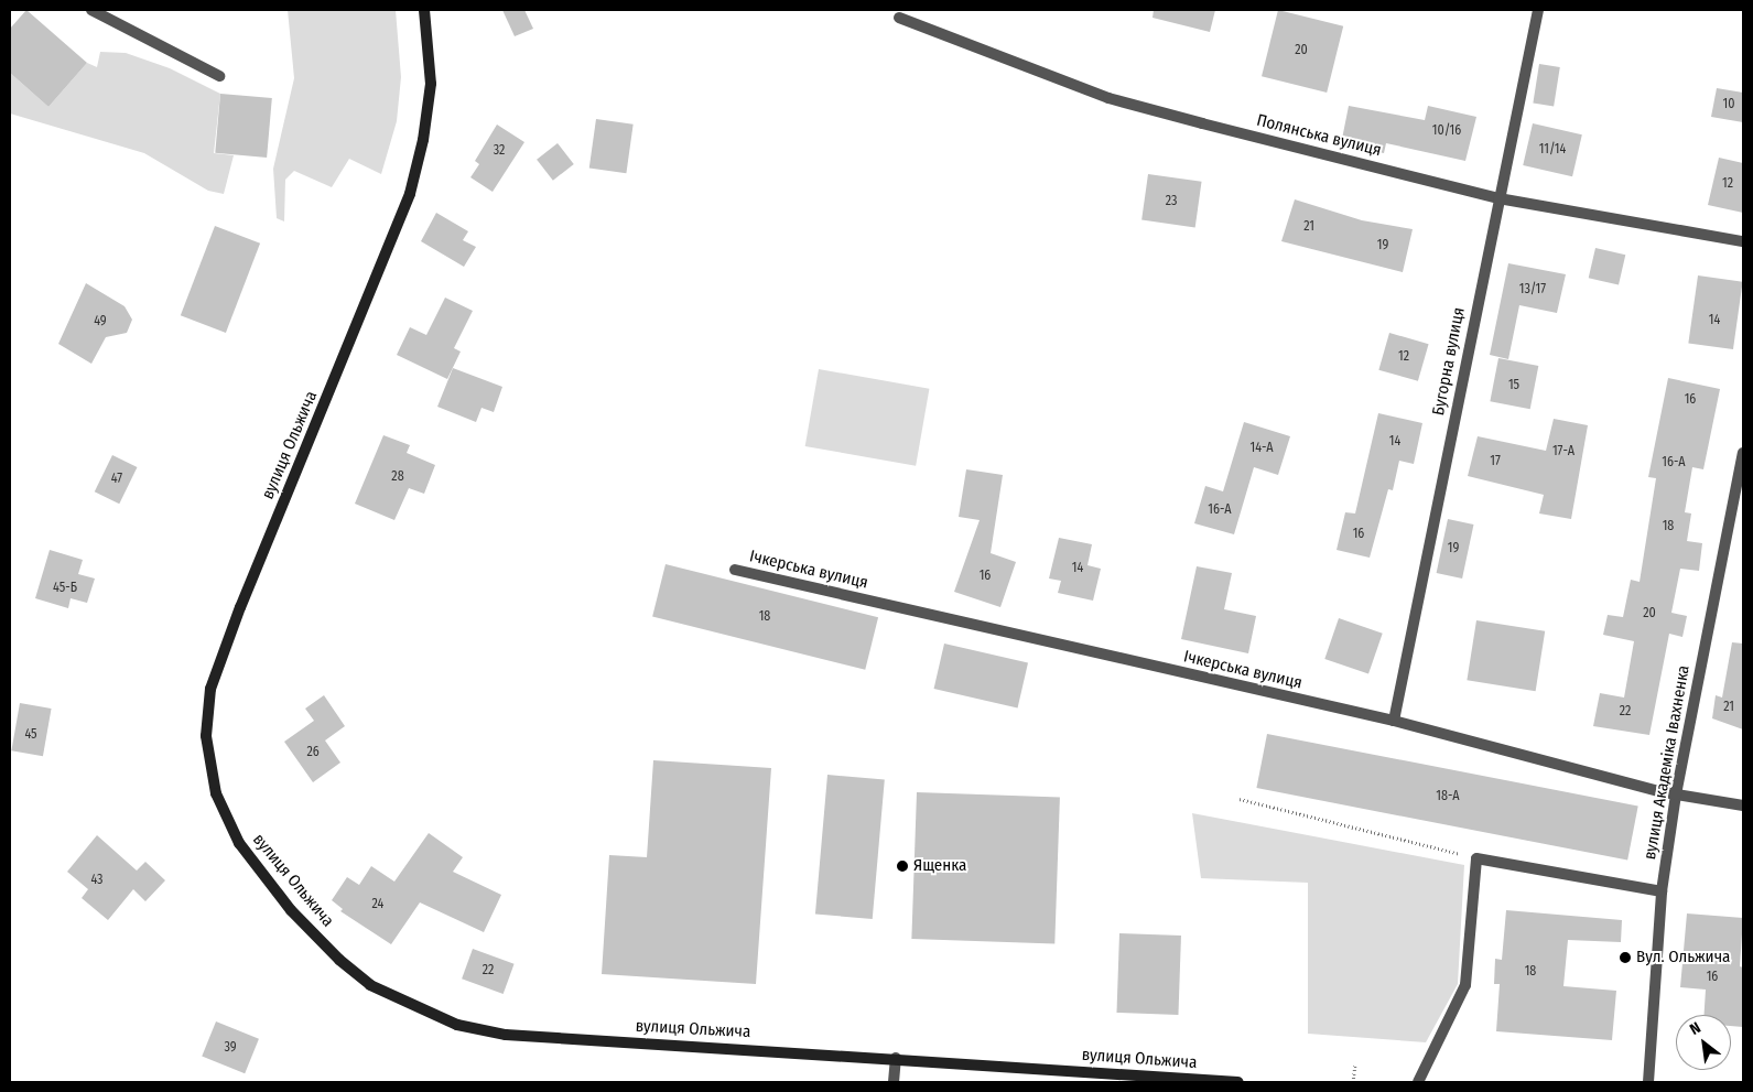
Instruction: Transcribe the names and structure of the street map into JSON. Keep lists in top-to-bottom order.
{
  "streets": {
    "main road": ["вулиця Ольжича"],
    "street": [
      "Полянська вулиця",
      "Бугорна вулиця",
      "Ічкерська вулиця",
      "вулиця Академіка Івахненка"
    ]
  },
  "crossings": [
    ["Полянська вулиця", "Бугорна вулиця"],
    ["Бугорна вулиця", "Ічкерська вулиця"],
    ["Ічкерська вулиця", "вулиця Академіка Івахненка"]
  ],
  "places": ["Ященка", "Вул. Ольжича"],
  "house_numbers": [
    "20",
    "10",
    "10/16",
    "11/14",
    "32",
    "12",
    "23",
    "21",
    "19",
    "13/17",
    "14",
    "49",
    "12",
    "15",
    "16",
    "14",
    "14-А",
    "17-А",
    "17",
    "16-А",
    "28",
    "47",
    "16-А",
    "18",
    "16",
    "19",
    "14",
    "16",
    "45-Б",
    "20",
    "18",
    "21",
    "22",
    "45",
    "26",
    "18-А",
    "43",
    "24",
    "22",
    "18",
    "16",
    "39"
  ],
  "north": "top left"
}
